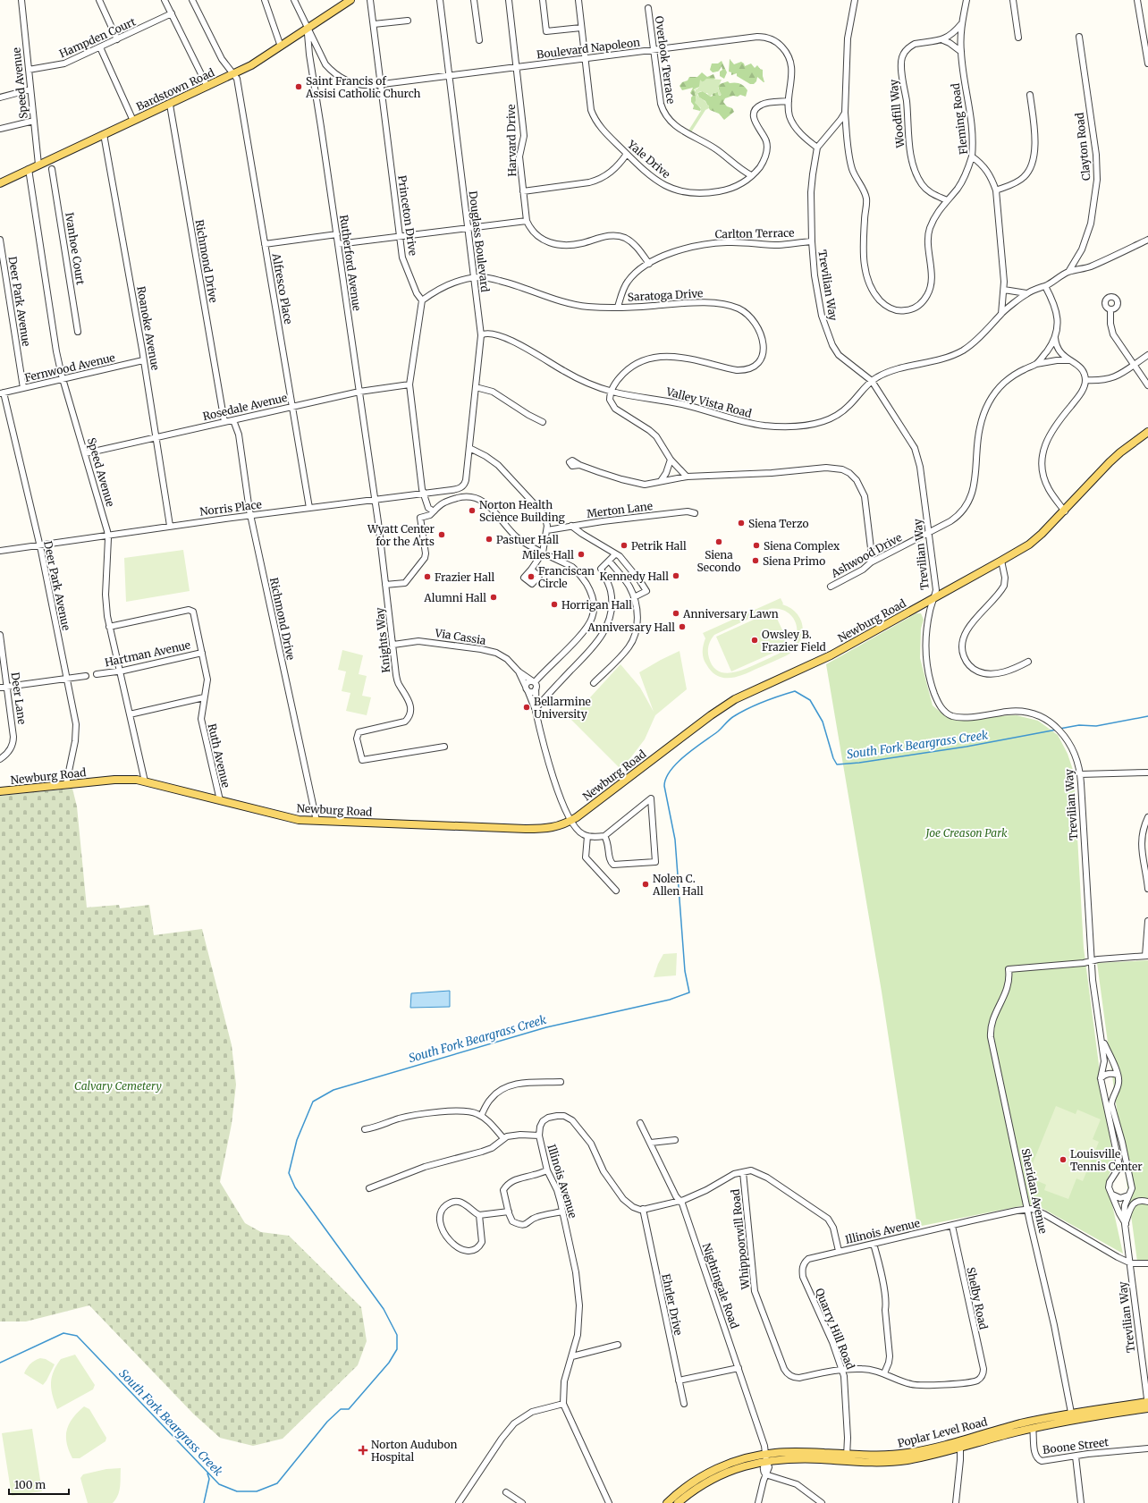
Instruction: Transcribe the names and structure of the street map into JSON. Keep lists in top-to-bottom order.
{
  "streets": {
    "main road": ["Bardstown Road", "Newburg Road", "Poplar Level Road"],
    "street": [
      "Hampden Court",
      "Boulevard Napoleon",
      "Overlook Terrace",
      "Speed Avenue",
      "Woodfill Way",
      "Fleming Road",
      "Harvard Drive",
      "Clayton Road",
      "Yale Drive",
      "Princeton Drive",
      "Carlton Terrace",
      "Douglass Boulevard",
      "Ivanhoe Court",
      "Richmond Drive",
      "Rutherford Avenue",
      "Trevilian Way",
      "Alfresco Place",
      "Saratoga Drive",
      "Deer Park Avenue",
      "Roanoke Avenue",
      "Fernwood Avenue",
      "Valley Vista Road",
      "Rosedale Avenue",
      "Norris Place",
      "Merton Lane",
      "Ashwood Drive",
      "Via Cassia",
      "Knights Way",
      "Hartman Avenue",
      "Deer Lane",
      "Ruth Avenue",
      "Illinois Avenue",
      "Sheridan Avenue",
      "Whippoorwill Road",
      "Nightingale Road",
      "Shelby Road",
      "Ehrler Drive",
      "Quarry Hill Road",
      "Boone Street"
    ]
  },
  "crossings": [
    ["Hampden Court", "Speed Avenue"],
    ["Boulevard Napoleon", "Overlook Terrace"],
    ["Boulevard Napoleon", "Bardstown Road"],
    ["Boulevard Napoleon", "Harvard Drive"],
    ["Boulevard Napoleon", "Yale Drive"],
    ["Boulevard Napoleon", "Princeton Drive"],
    ["Boulevard Napoleon", "Douglass Boulevard"],
    ["Boulevard Napoleon", "Rutherford Avenue"],
    ["Boulevard Napoleon", "Trevilian Way"],
    ["Overlook Terrace", "Yale Drive"],
    ["Speed Avenue", "Bardstown Road"],
    ["Speed Avenue", "Fernwood Avenue"],
    ["Speed Avenue", "Rosedale Avenue"],
    ["Speed Avenue", "Norris Place"],
    ["Speed Avenue", "Newburg Road"],
    ["Speed Avenue", "Hartman Avenue"],
    ["Speed Avenue", "Ruth Avenue"],
    ["Bardstown Road", "Richmond Drive"],
    ["Bardstown Road", "Rutherford Avenue"],
    ["Bardstown Road", "Alfresco Place"],
    ["Bardstown Road", "Roanoke Avenue"],
    ["Fleming Road", "Valley Vista Road"],
    ["Harvard Drive", "Carlton Terrace"],
    ["Clayton Road", "Valley Vista Road"],
    ["Princeton Drive", "Saratoga Drive"],
    ["Carlton Terrace", "Trevilian Way"],
    ["Carlton Terrace", "Saratoga Drive"],
    ["Douglass Boulevard", "Saratoga Drive"],
    ["Douglass Boulevard", "Valley Vista Road"],
    ["Douglass Boulevard", "Norris Place"],
    ["Richmond Drive", "Rosedale Avenue"],
    ["Richmond Drive", "Norris Place"],
    ["Richmond Drive", "Newburg Road"],
    ["Rutherford Avenue", "Rosedale Avenue"],
    ["Rutherford Avenue", "Norris Place"],
    ["Rutherford Avenue", "Knights Way"],
    ["Trevilian Way", "Valley Vista Road"],
    ["Trevilian Way", "Ashwood Drive"],
    ["Trevilian Way", "Newburg Road"],
    ["Trevilian Way", "Sheridan Avenue"],
    ["Trevilian Way", "Poplar Level Road"],
    ["Alfresco Place", "Rosedale Avenue"],
    ["Alfresco Place", "Norris Place"],
    ["Saratoga Drive", "Valley Vista Road"],
    ["Deer Park Avenue", "Fernwood Avenue"],
    ["Deer Park Avenue", "Norris Place"],
    ["Deer Park Avenue", "Newburg Road"],
    ["Roanoke Avenue", "Fernwood Avenue"],
    ["Roanoke Avenue", "Rosedale Avenue"],
    ["Roanoke Avenue", "Norris Place"],
    ["Valley Vista Road", "Ashwood Drive"],
    ["Norris Place", "Knights Way"],
    ["Newburg Road", "Ruth Avenue"],
    ["Via Cassia", "Knights Way"],
    ["Hartman Avenue", "Ruth Avenue"],
    ["Illinois Avenue", "Sheridan Avenue"],
    ["Illinois Avenue", "Whippoorwill Road"],
    ["Illinois Avenue", "Nightingale Road"],
    ["Illinois Avenue", "Shelby Road"],
    ["Illinois Avenue", "Ehrler Drive"],
    ["Illinois Avenue", "Quarry Hill Road"],
    ["Sheridan Avenue", "Poplar Level Road"],
    ["Whippoorwill Road", "Shelby Road"],
    ["Whippoorwill Road", "Quarry Hill Road"],
    ["Nightingale Road", "Poplar Level Road"],
    ["Quarry Hill Road", "Poplar Level Road"],
    ["Poplar Level Road", "Boone Street"]
  ],
  "water": ["South Fork Beargrass Creek"],
  "parks": ["Joe Creason Park", "Calvary Cemetery"],
  "places": {
    "other": [
      "Saint Francis of Assisi Catholic Church",
      "Norton Health Science Building",
      "Siena Terzo",
      "Wyatt Center for the Arts",
      "Pastuer Hall",
      "Siena Secondo",
      "Petrik Hall",
      "Siena Complex",
      "Miles Hall",
      "Siena Primo",
      "Kennedy Hall",
      "Frazier Hall",
      "Franciscan Circle",
      "Alumni Hall",
      "Horrigan Hall",
      "Anniversary Lawn",
      "Anniversary Hall",
      "Owsley B. Frazier Field",
      "Bellarmine University",
      "Nolen C. Allen Hall",
      "Louisville Tennis Center"
    ],
    "health": ["Norton Audubon Hospital"]
  },
  "scale_bar": "100 m"
}
